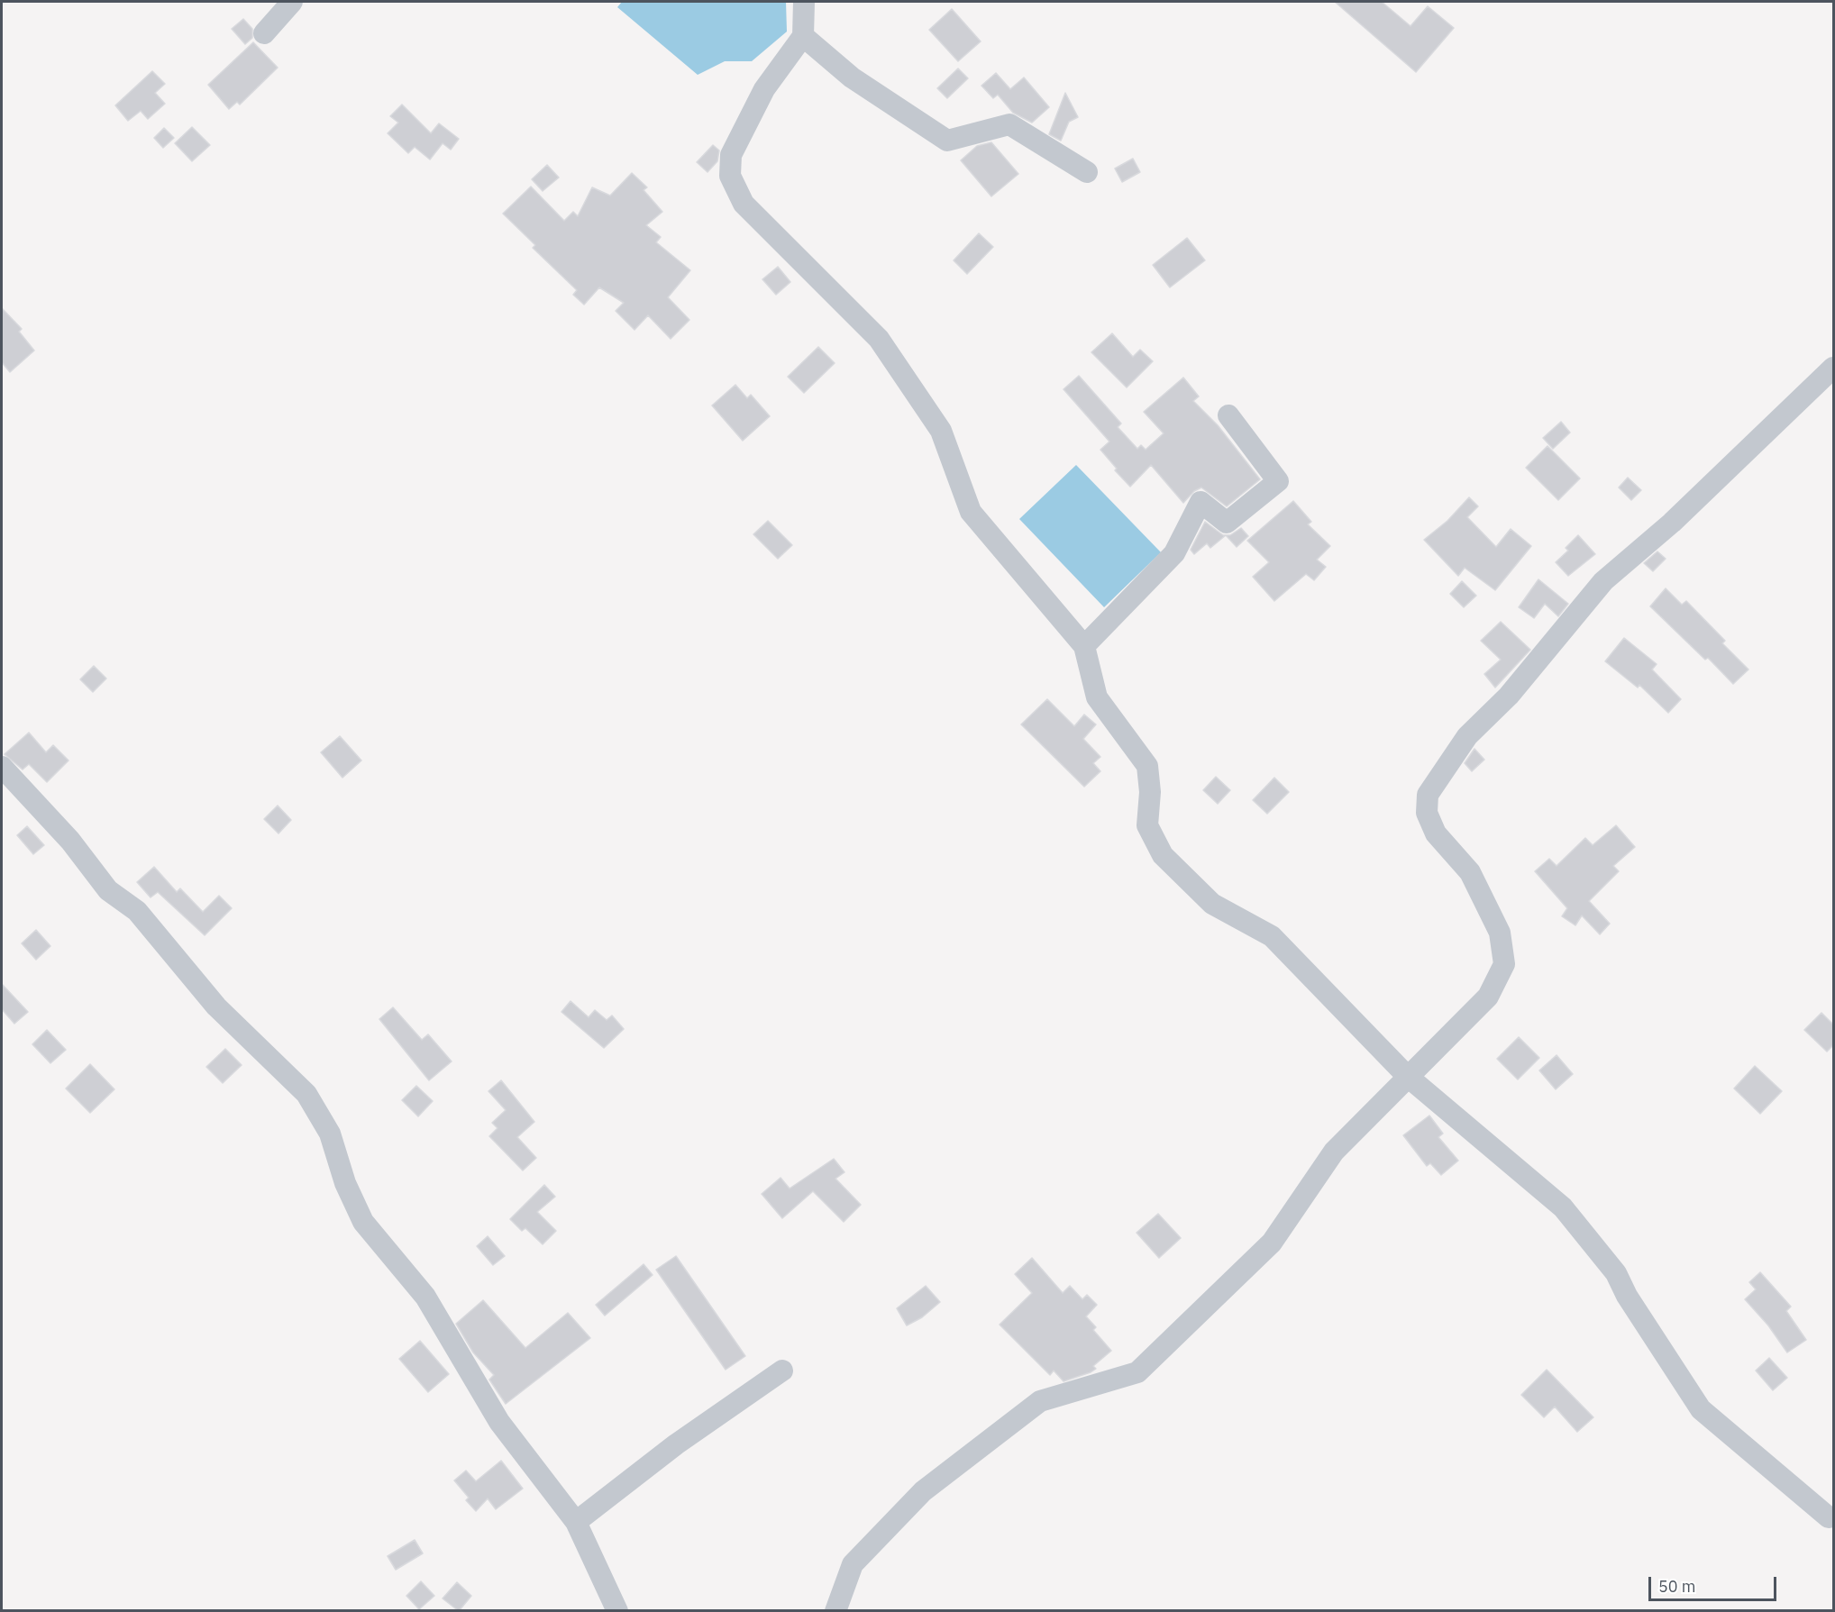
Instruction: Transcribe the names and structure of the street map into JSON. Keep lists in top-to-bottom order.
{
  "scale_bar": "50 m"
}
